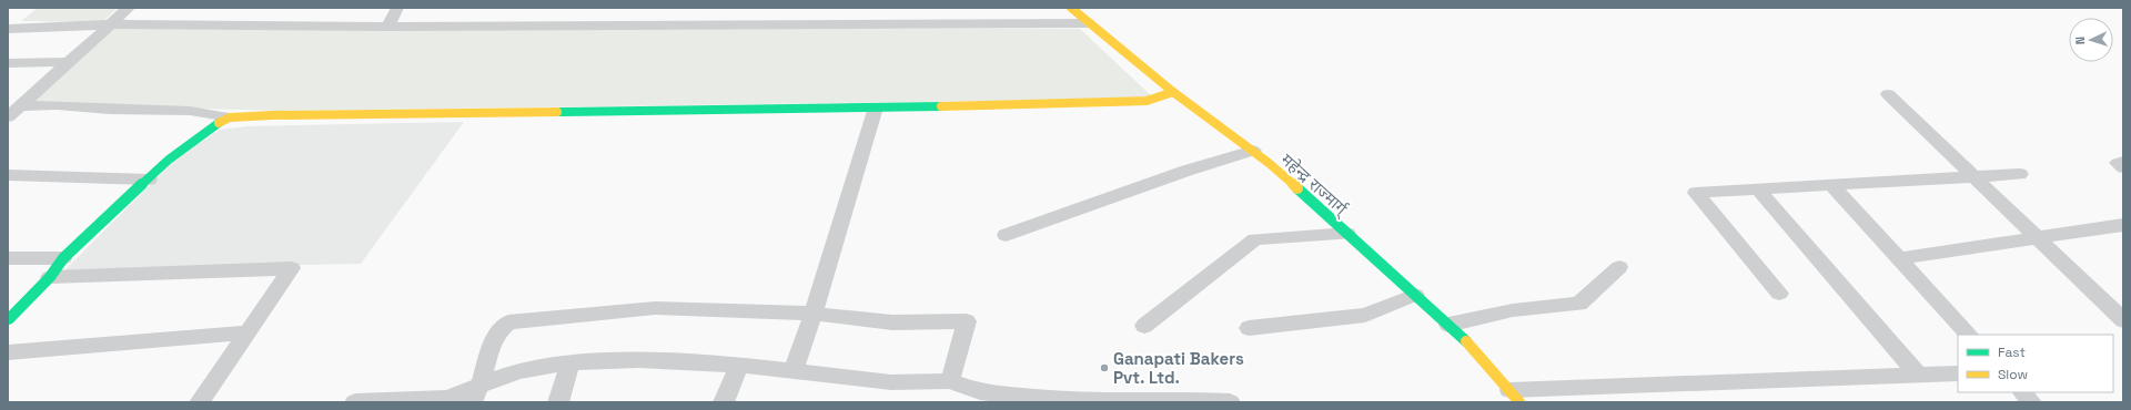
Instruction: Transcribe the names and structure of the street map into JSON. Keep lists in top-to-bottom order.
{
  "streets": {
    "main road": ["महेन्द्र राज्मार्ग्"]
  },
  "places": ["Ganapati Bakers Pvt. Ltd."],
  "legend": ["Fast", "Slow"],
  "north": "left"
}
